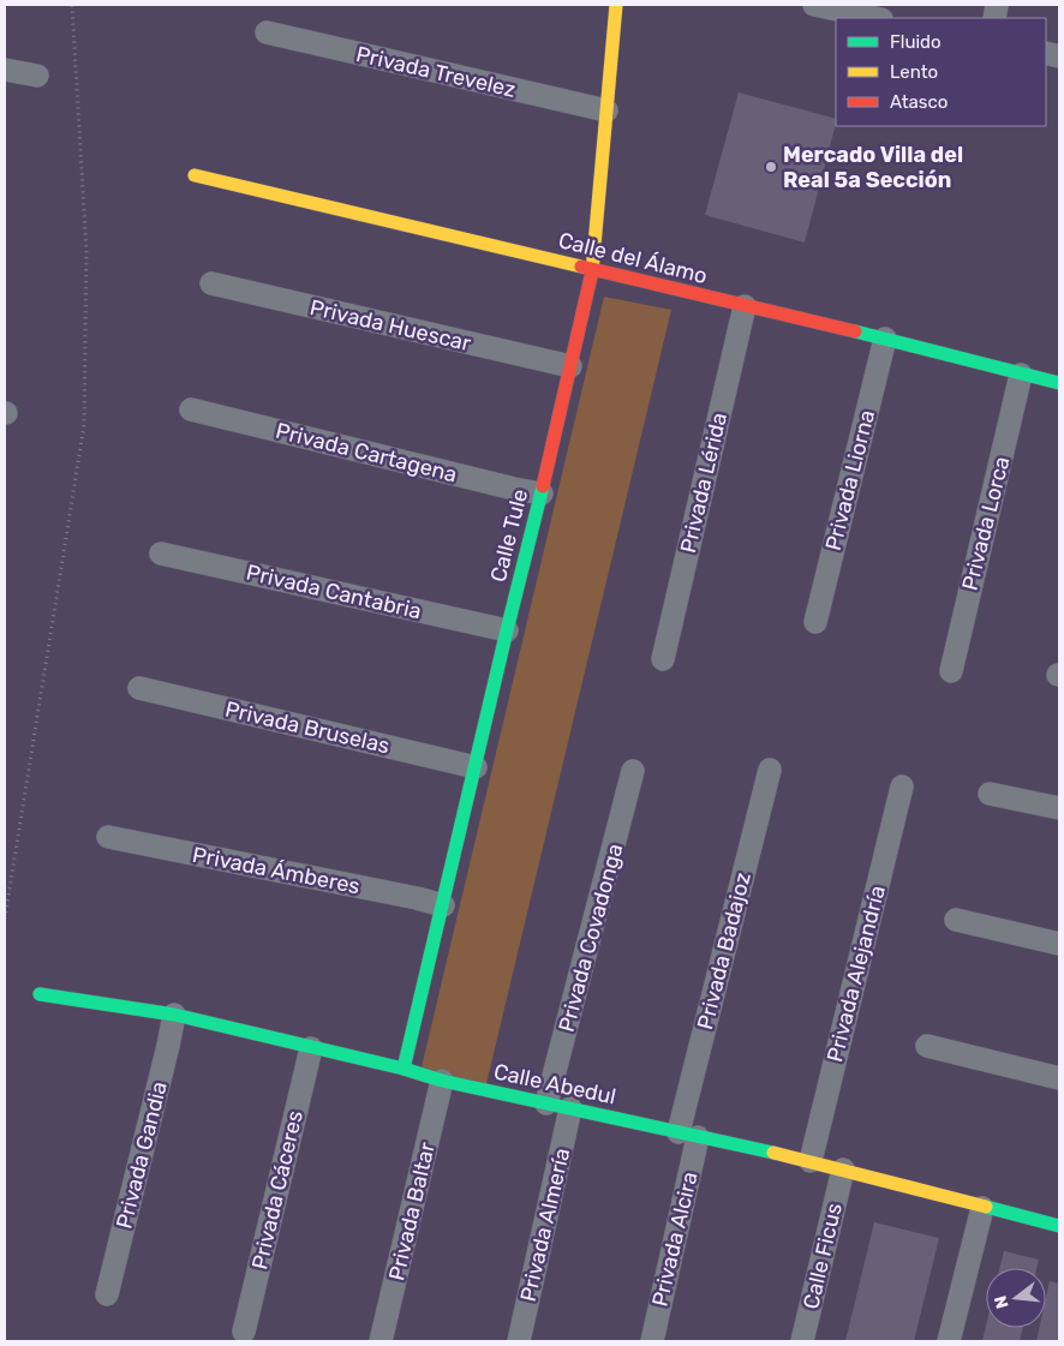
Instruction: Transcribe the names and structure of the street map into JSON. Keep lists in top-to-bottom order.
{
  "streets": {
    "street": [
      "Privada Trevelez",
      "Calle del Álamo",
      "Privada Huescar",
      "Privada Cartagena",
      "Privada Liorna",
      "Privada Lérida",
      "Privada Lorca",
      "Calle Tule",
      "Privada Cantabria",
      "Privada Bruselas",
      "Privada Ámberes",
      "Privada Covadonga",
      "Privada Badajoz",
      "Privada Alejandría",
      "Calle Abedul",
      "Privada Gandia",
      "Privada Cáceres",
      "Privada Baltar",
      "Privada Almería",
      "Privada Alcira",
      "Calle Ficus"
    ]
  },
  "crossings": [
    ["Privada Trevelez", "Calle Tule"],
    ["Calle del Álamo", "Privada Liorna"],
    ["Calle del Álamo", "Privada Lérida"],
    ["Calle del Álamo", "Privada Lorca"],
    ["Calle del Álamo", "Calle Tule"],
    ["Privada Huescar", "Calle Tule"],
    ["Privada Cartagena", "Calle Tule"],
    ["Calle Tule", "Privada Cantabria"],
    ["Calle Tule", "Privada Bruselas"],
    ["Calle Tule", "Privada Ámberes"],
    ["Calle Tule", "Calle Abedul"],
    ["Privada Covadonga", "Calle Abedul"],
    ["Privada Badajoz", "Calle Abedul"],
    ["Privada Badajoz", "Privada Alcira"],
    ["Privada Alejandría", "Calle Abedul"],
    ["Calle Abedul", "Privada Gandia"],
    ["Calle Abedul", "Privada Cáceres"],
    ["Calle Abedul", "Privada Baltar"],
    ["Calle Abedul", "Privada Almería"],
    ["Calle Abedul", "Privada Alcira"],
    ["Calle Abedul", "Calle Ficus"]
  ],
  "places": ["Mercado Villa del Real 5a Sección"],
  "legend": ["Fluido", "Lento", "Atasco"],
  "north": "left"
}
